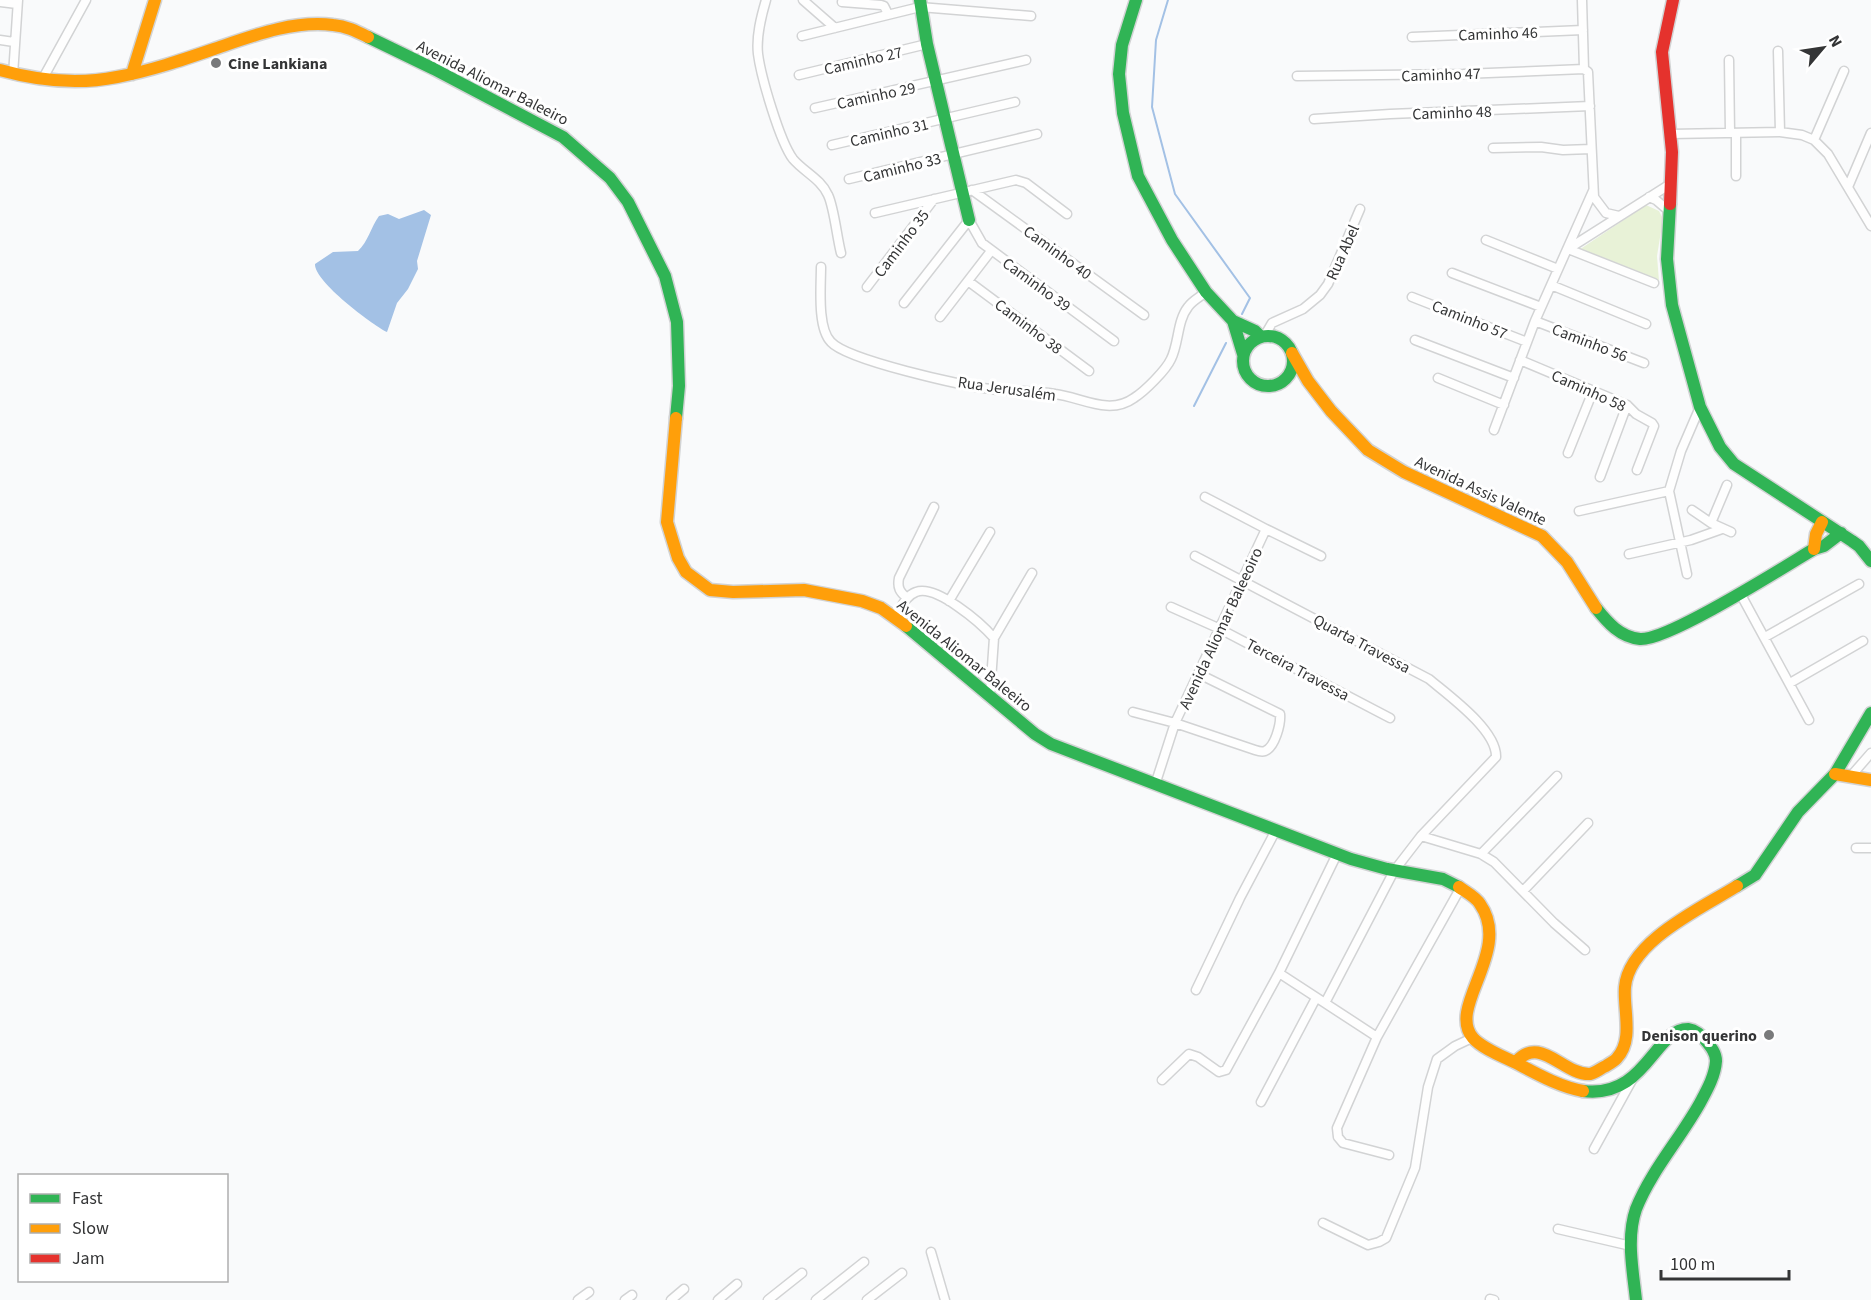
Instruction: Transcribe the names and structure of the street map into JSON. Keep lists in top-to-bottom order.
{
  "streets": {
    "main road": ["Avenida Aliomar Baleeiro", "Avenida Assis Valente"],
    "street": [
      "Caminho 46",
      "Caminho 27",
      "Caminho 47",
      "Caminho 29",
      "Caminho 48",
      "Caminho 31",
      "Caminho 33",
      "Caminho 35",
      "Caminho 40",
      "Rua Abel",
      "Caminho 39",
      "Caminho 57",
      "Caminho 38",
      "Caminho 56",
      "Rua Jerusalém",
      "Caminho 58",
      "Avenida Aliomar Baleeoiro",
      "Quarta Travessa",
      "Terceira Travessa"
    ]
  },
  "crossings": [
    ["Avenida Aliomar Baleeiro", "Avenida Aliomar Baleeoiro"],
    ["Caminho 35", "Caminho 40"],
    ["Rua Abel", "Avenida Assis Valente"],
    ["Avenida Aliomar Baleeoiro", "Quarta Travessa"],
    ["Avenida Aliomar Baleeoiro", "Terceira Travessa"]
  ],
  "places": ["Cine Lankiana", "Denison querino"],
  "legend": ["Fast", "Slow", "Jam"],
  "scale_bar": "100 m",
  "north": "top right"
}
